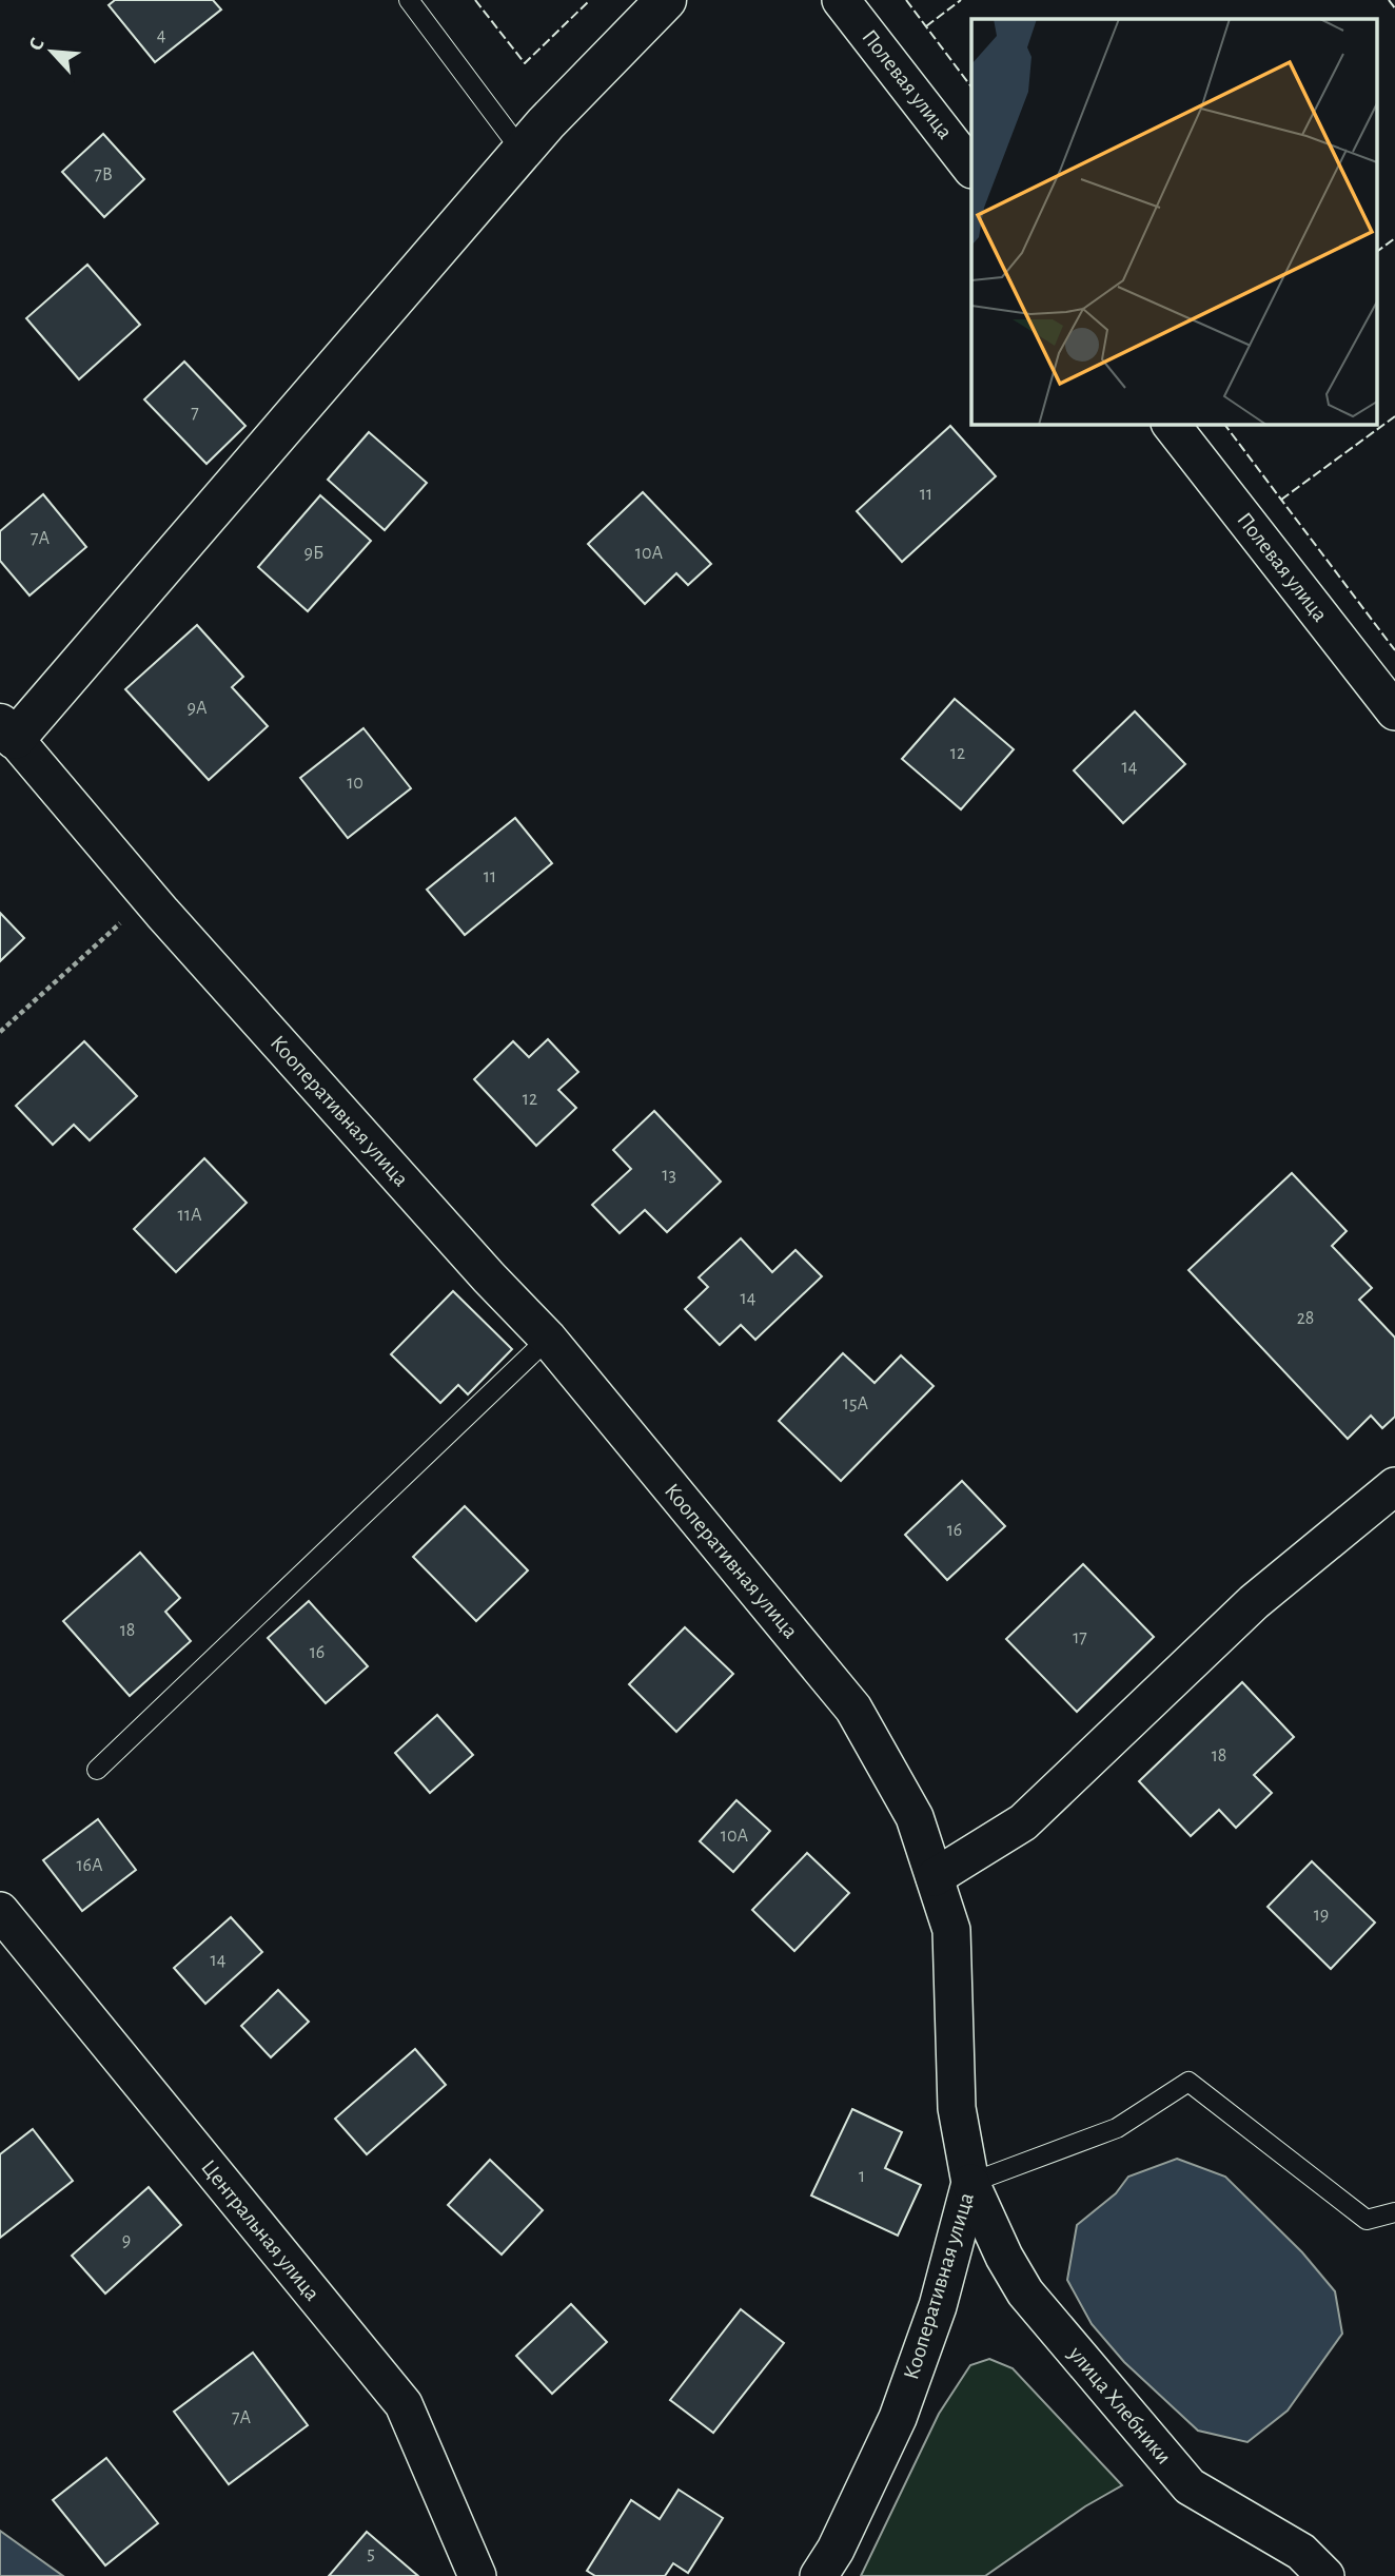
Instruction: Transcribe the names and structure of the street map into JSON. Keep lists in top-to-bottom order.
{
  "streets": {
    "street": [
      "Полевая улица",
      "Кооперативная улица",
      "Центральная улица",
      "улица Хлебники"
    ]
  },
  "crossings": [
    ["Кооперативная улица", "улица Хлебники"]
  ],
  "house_numbers": [
    "4",
    "7В",
    "7",
    "11",
    "7А",
    "9Б",
    "10А",
    "9А",
    "12",
    "14",
    "10",
    "11",
    "12",
    "13",
    "11А",
    "14",
    "28",
    "15А",
    "16",
    "18",
    "17",
    "16",
    "18",
    "10А",
    "16А",
    "19",
    "14",
    "1",
    "9",
    "7А",
    "5"
  ],
  "north": "top left"
}
